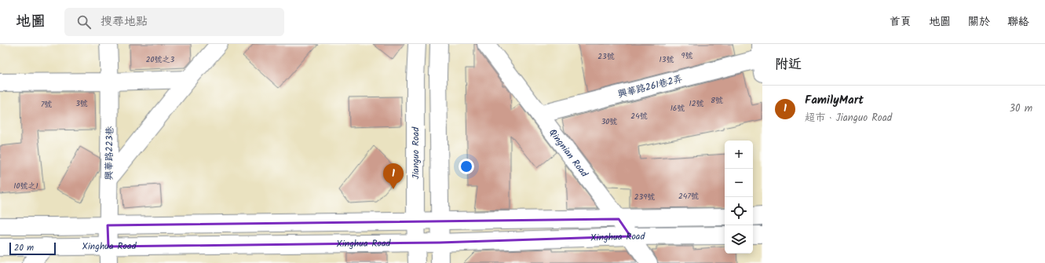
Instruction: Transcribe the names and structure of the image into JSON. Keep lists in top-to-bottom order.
{
  "streets": {
    "street": [
      "興華路261巷2弄",
      "Qingnian Road",
      "興華路223巷",
      "Jianguo Road",
      "Xinghua Road"
    ]
  },
  "crossings": [
    ["興華路261巷2弄", "Qingnian Road"],
    ["Qingnian Road", "Xinghua Road"],
    ["興華路223巷", "Xinghua Road"],
    ["Jianguo Road", "Xinghua Road"]
  ],
  "house_numbers": [
    "9號",
    "23號",
    "20號之3",
    "13號",
    "8號",
    "3號",
    "12號",
    "7號",
    "16號",
    "24號",
    "30號",
    "10號之1",
    "247號",
    "239號"
  ],
  "scale_bar": "20 m",
  "page": {
    "header": "地圖",
    "search": "搜尋地點",
    "nav": [
      "首頁",
      "地圖",
      "關於",
      "聯絡"
    ],
    "heading": "附近",
    "list": [
      {
        "mark": "1",
        "name": "FamilyMart",
        "note": "超市 · Jianguo Road",
        "value": "30 m"
      }
    ],
    "map_buttons": ["+", "−"],
    "pins": "1",
    "scale": "20 m"
  }
}
